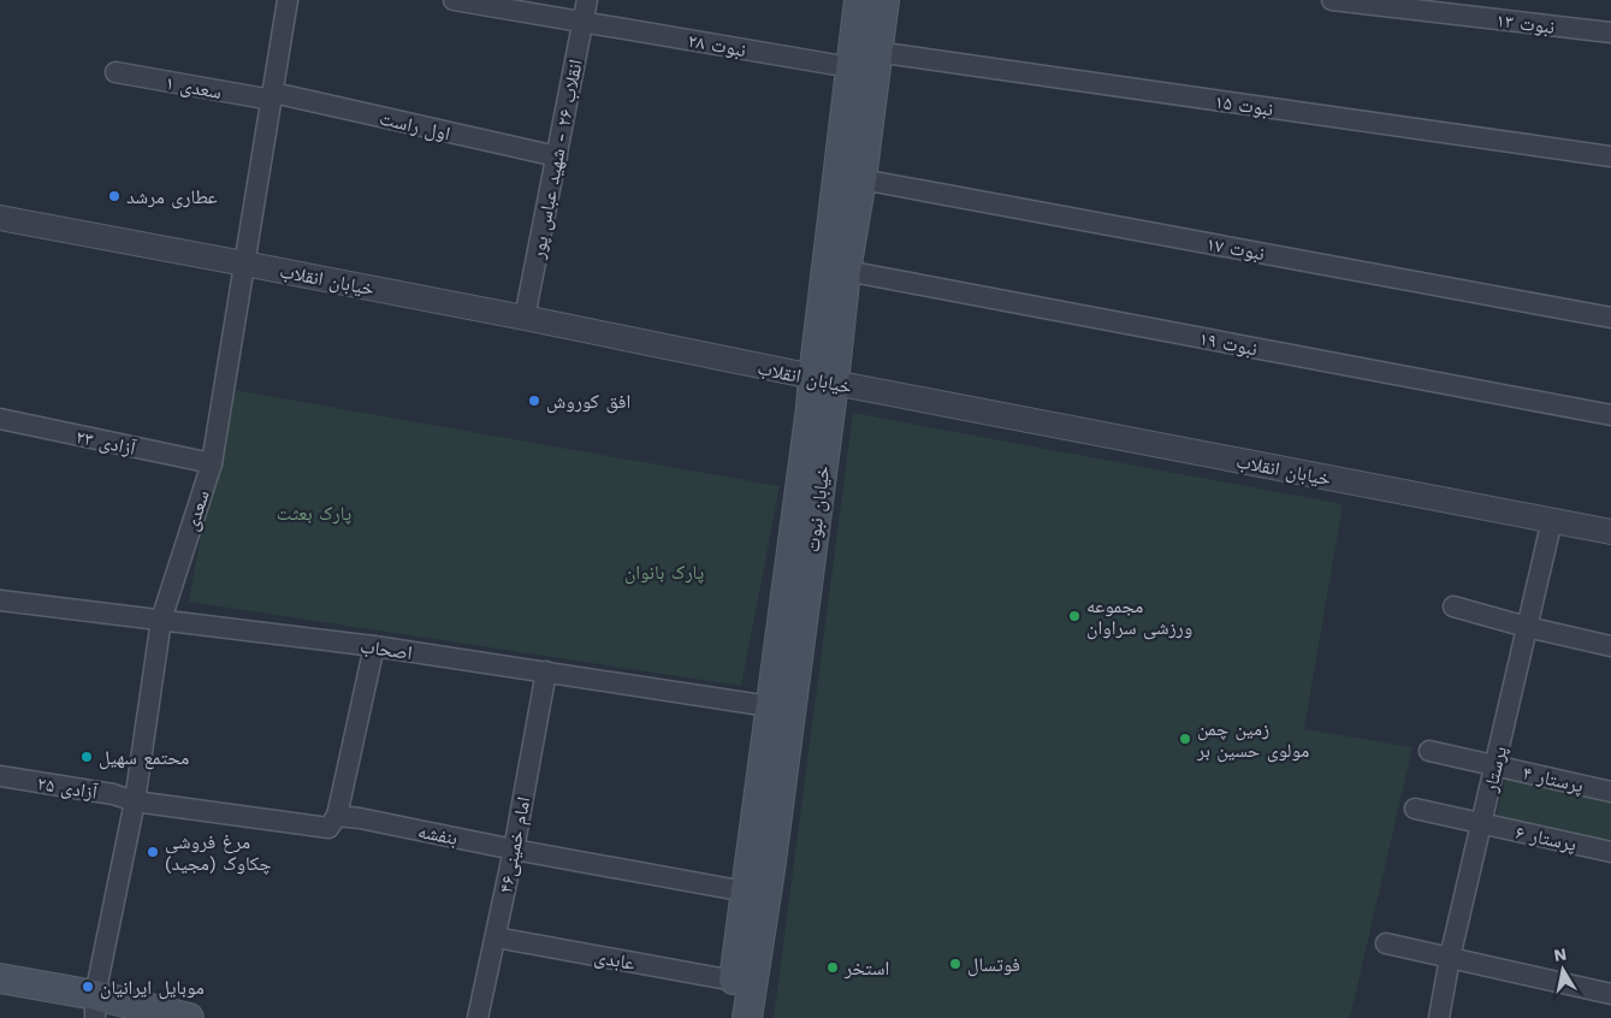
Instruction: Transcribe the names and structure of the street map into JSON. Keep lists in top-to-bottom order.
{
  "streets": {
    "main road": ["خیابان نبوت"],
    "street": [
      "نبوت ۱۳",
      "نبوت ۲۸",
      "سعدی ۱",
      "نبوت ۱۵",
      "اول راست",
      "انقلاب ۲۶ - شهید عباس پور",
      "نبوت ۱۷",
      "خیابان انقلاب",
      "نبوت ۱۹",
      "آزادی ۲۳",
      "سعدی",
      "اصحاب",
      "پرستار",
      "پرستار ۴",
      "آزادی ۲۵",
      "بنفشه",
      "پرستار ۶",
      "امام خمینی۴۶",
      "عابدی"
    ]
  },
  "crossings": [
    ["نبوت ۲۸", "نبوت ۱۵"],
    ["نبوت ۲۸", "انقلاب ۲۶ - شهید عباس پور"],
    ["نبوت ۲۸", "خیابان نبوت"],
    ["سعدی ۱", "اول راست"],
    ["سعدی ۱", "سعدی"],
    ["نبوت ۱۵", "خیابان نبوت"],
    ["اول راست", "انقلاب ۲۶ - شهید عباس پور"],
    ["اول راست", "سعدی"],
    ["انقلاب ۲۶ - شهید عباس پور", "خیابان انقلاب"],
    ["نبوت ۱۷", "خیابان نبوت"],
    ["خیابان انقلاب", "خیابان نبوت"],
    ["خیابان انقلاب", "سعدی"],
    ["خیابان انقلاب", "پرستار"],
    ["نبوت ۱۹", "خیابان نبوت"],
    ["آزادی ۲۳", "سعدی"],
    ["خیابان نبوت", "اصحاب"],
    ["خیابان نبوت", "بنفشه"],
    ["خیابان نبوت", "عابدی"],
    ["سعدی", "اصحاب"],
    ["سعدی", "آزادی ۲۵"],
    ["اصحاب", "امام خمینی۴۶"],
    ["پرستار", "پرستار ۴"],
    ["پرستار", "پرستار ۶"],
    ["بنفشه", "امام خمینی۴۶"],
    ["امام خمینی۴۶", "عابدی"]
  ],
  "parks": ["پارک بعثت", "پارک بانوان"],
  "places": [
    "عطاری مرشد",
    "افق کوروش",
    "مجموعه ورزشی سراوان",
    "زمین چمن مولوی حسین بر",
    "محتمع سهیل",
    "مرغ فروشی چکاوک (مجید)",
    "فوتسال",
    "استخر",
    "موبایل ایرانیان"
  ],
  "north": "top"
}
